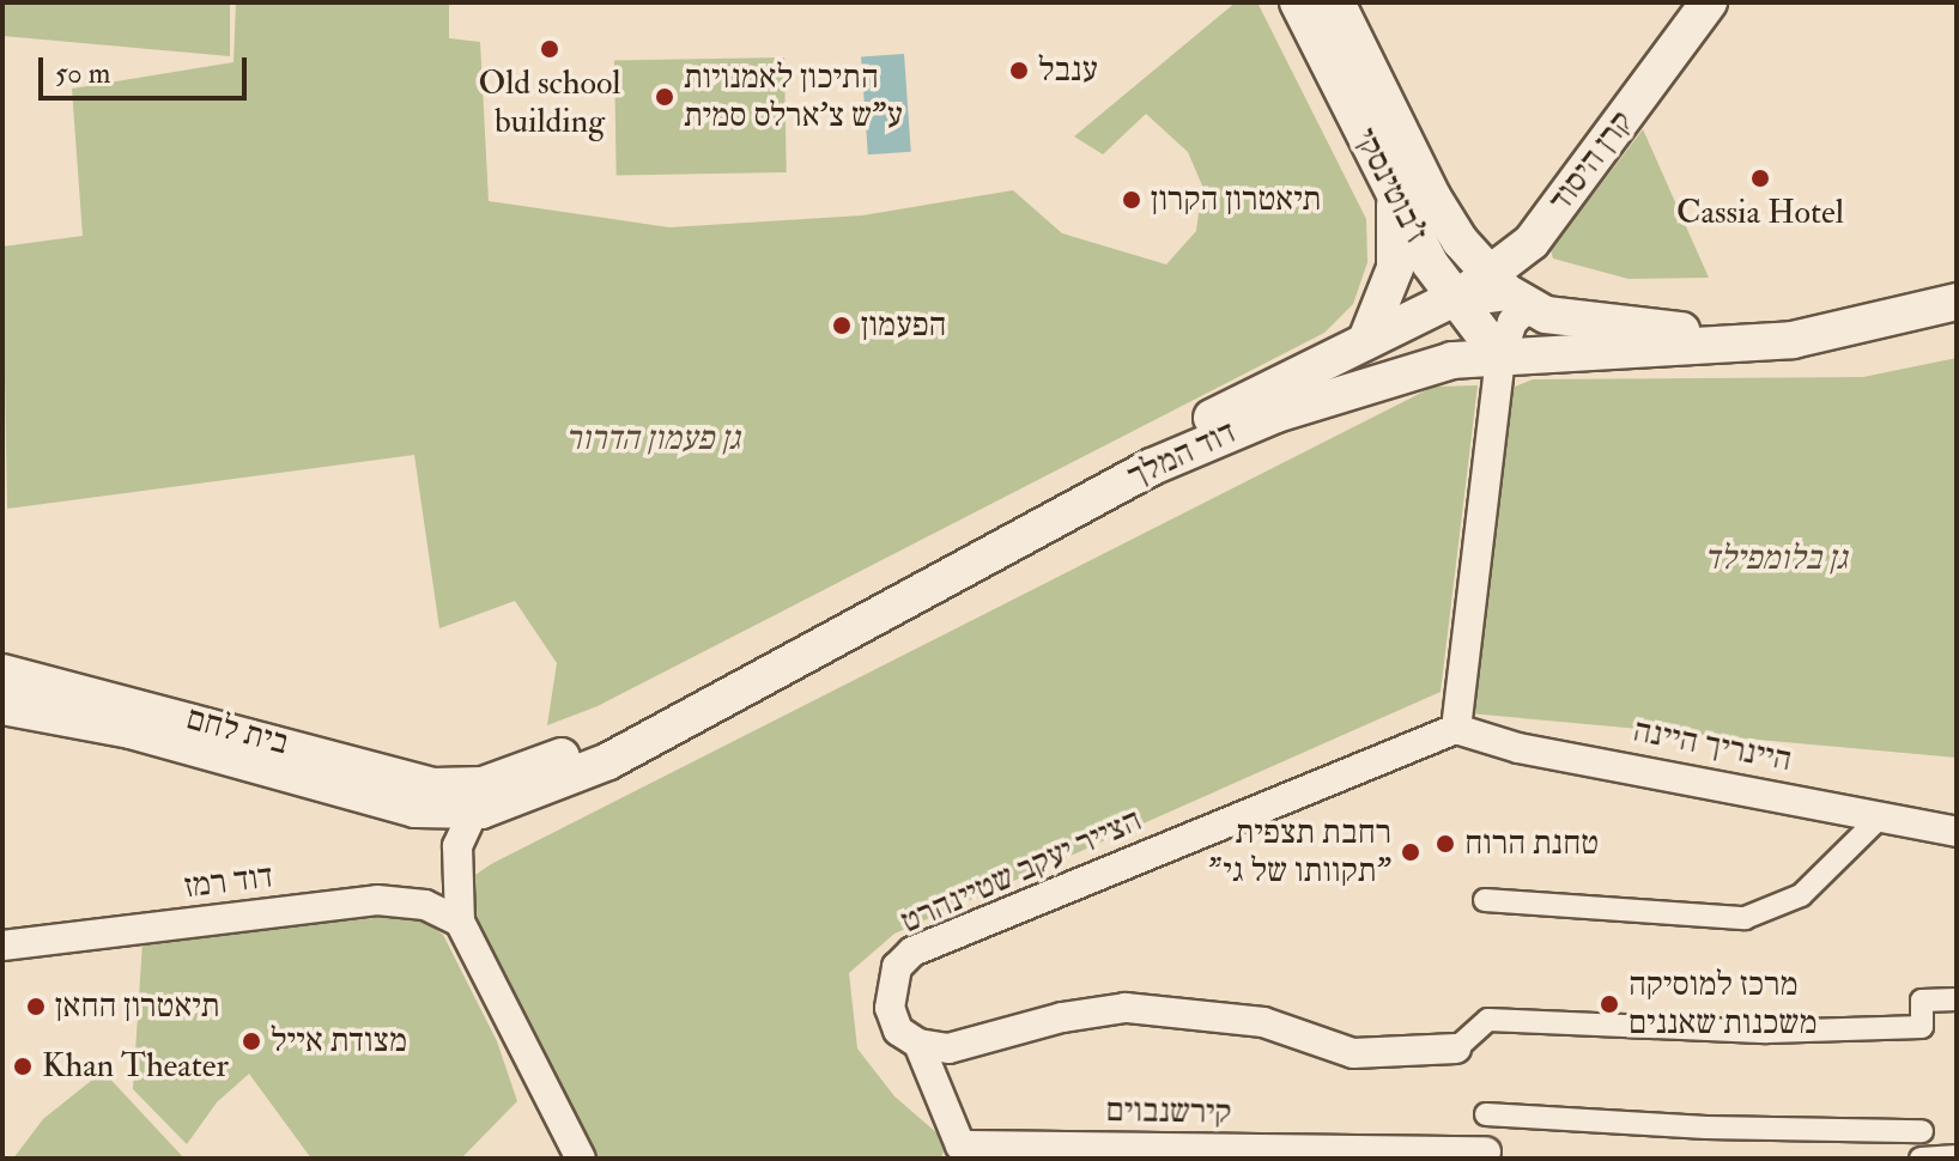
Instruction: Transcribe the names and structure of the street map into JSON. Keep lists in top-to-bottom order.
{
  "streets": {
    "street": [
      "קרן היסוד",
      "ז'בוטינסקי",
      "דוד המלך",
      "בית לחם",
      "היינריך היינה",
      "הצייר יעקב שטיינהרט",
      "דוד רמז",
      "קירשנבוים"
    ]
  },
  "crossings": [
    ["קרן היסוד", "ז'בוטינסקי"],
    ["קרן היסוד", "דוד המלך"],
    ["ז'בוטינסקי", "דוד המלך"],
    ["דוד המלך", "בית לחם"],
    ["היינריך היינה", "הצייר יעקב שטיינהרט"],
    ["הצייר יעקב שטיינהרט", "קירשנבוים"]
  ],
  "parks": ["גן פעמון הדרור", "גן בלומפילד"],
  "places": [
    "Old school building",
    "ענבל",
    "התיכון לאמנויות ע\"ש צ'ארלס סמית",
    "Cassia Hotel",
    "תיאטרון הקרון",
    "הפעמון",
    "טחנת הרוח",
    "רחבת תצפית \"תקוותו של גי\"",
    "מרכז למוסיקה משכנות שאננים",
    "תיאטרון החאן",
    "מצודת אייל",
    "Khan Theater"
  ],
  "scale_bar": "50 m"
}
